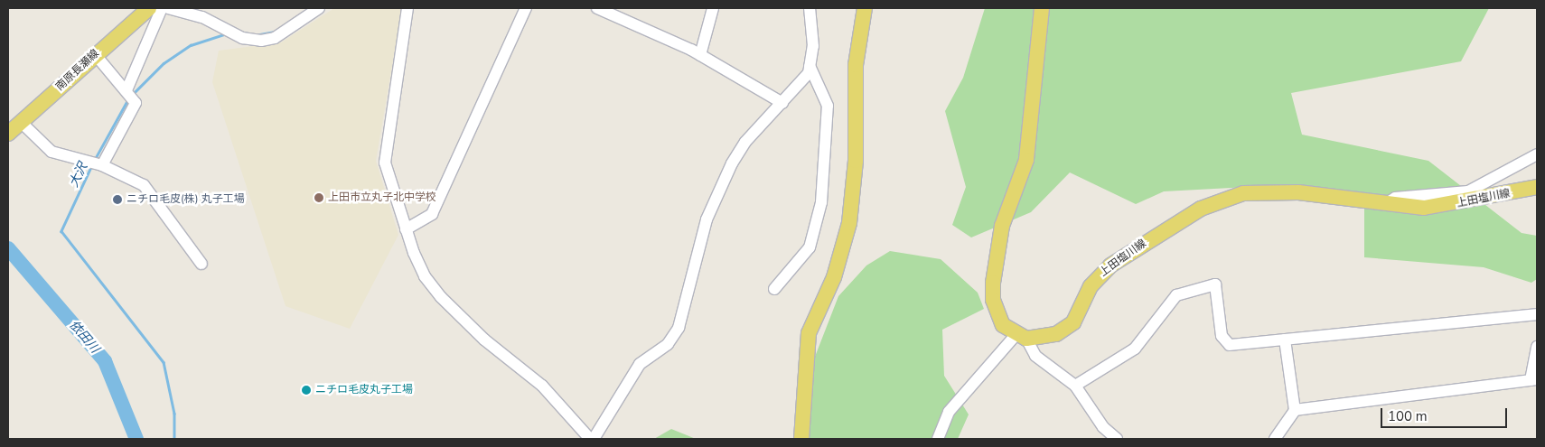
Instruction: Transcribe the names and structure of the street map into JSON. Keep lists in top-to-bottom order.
{
  "streets": {
    "main road": ["南原長瀬線", "上田塩川線"]
  },
  "water": ["大沢", "依田川"],
  "places": ["上田市立丸子北中学校", "ニチロ毛皮(株) 丸子工場", "ニチロ毛皮丸子工場"],
  "scale_bar": "100 m"
}
